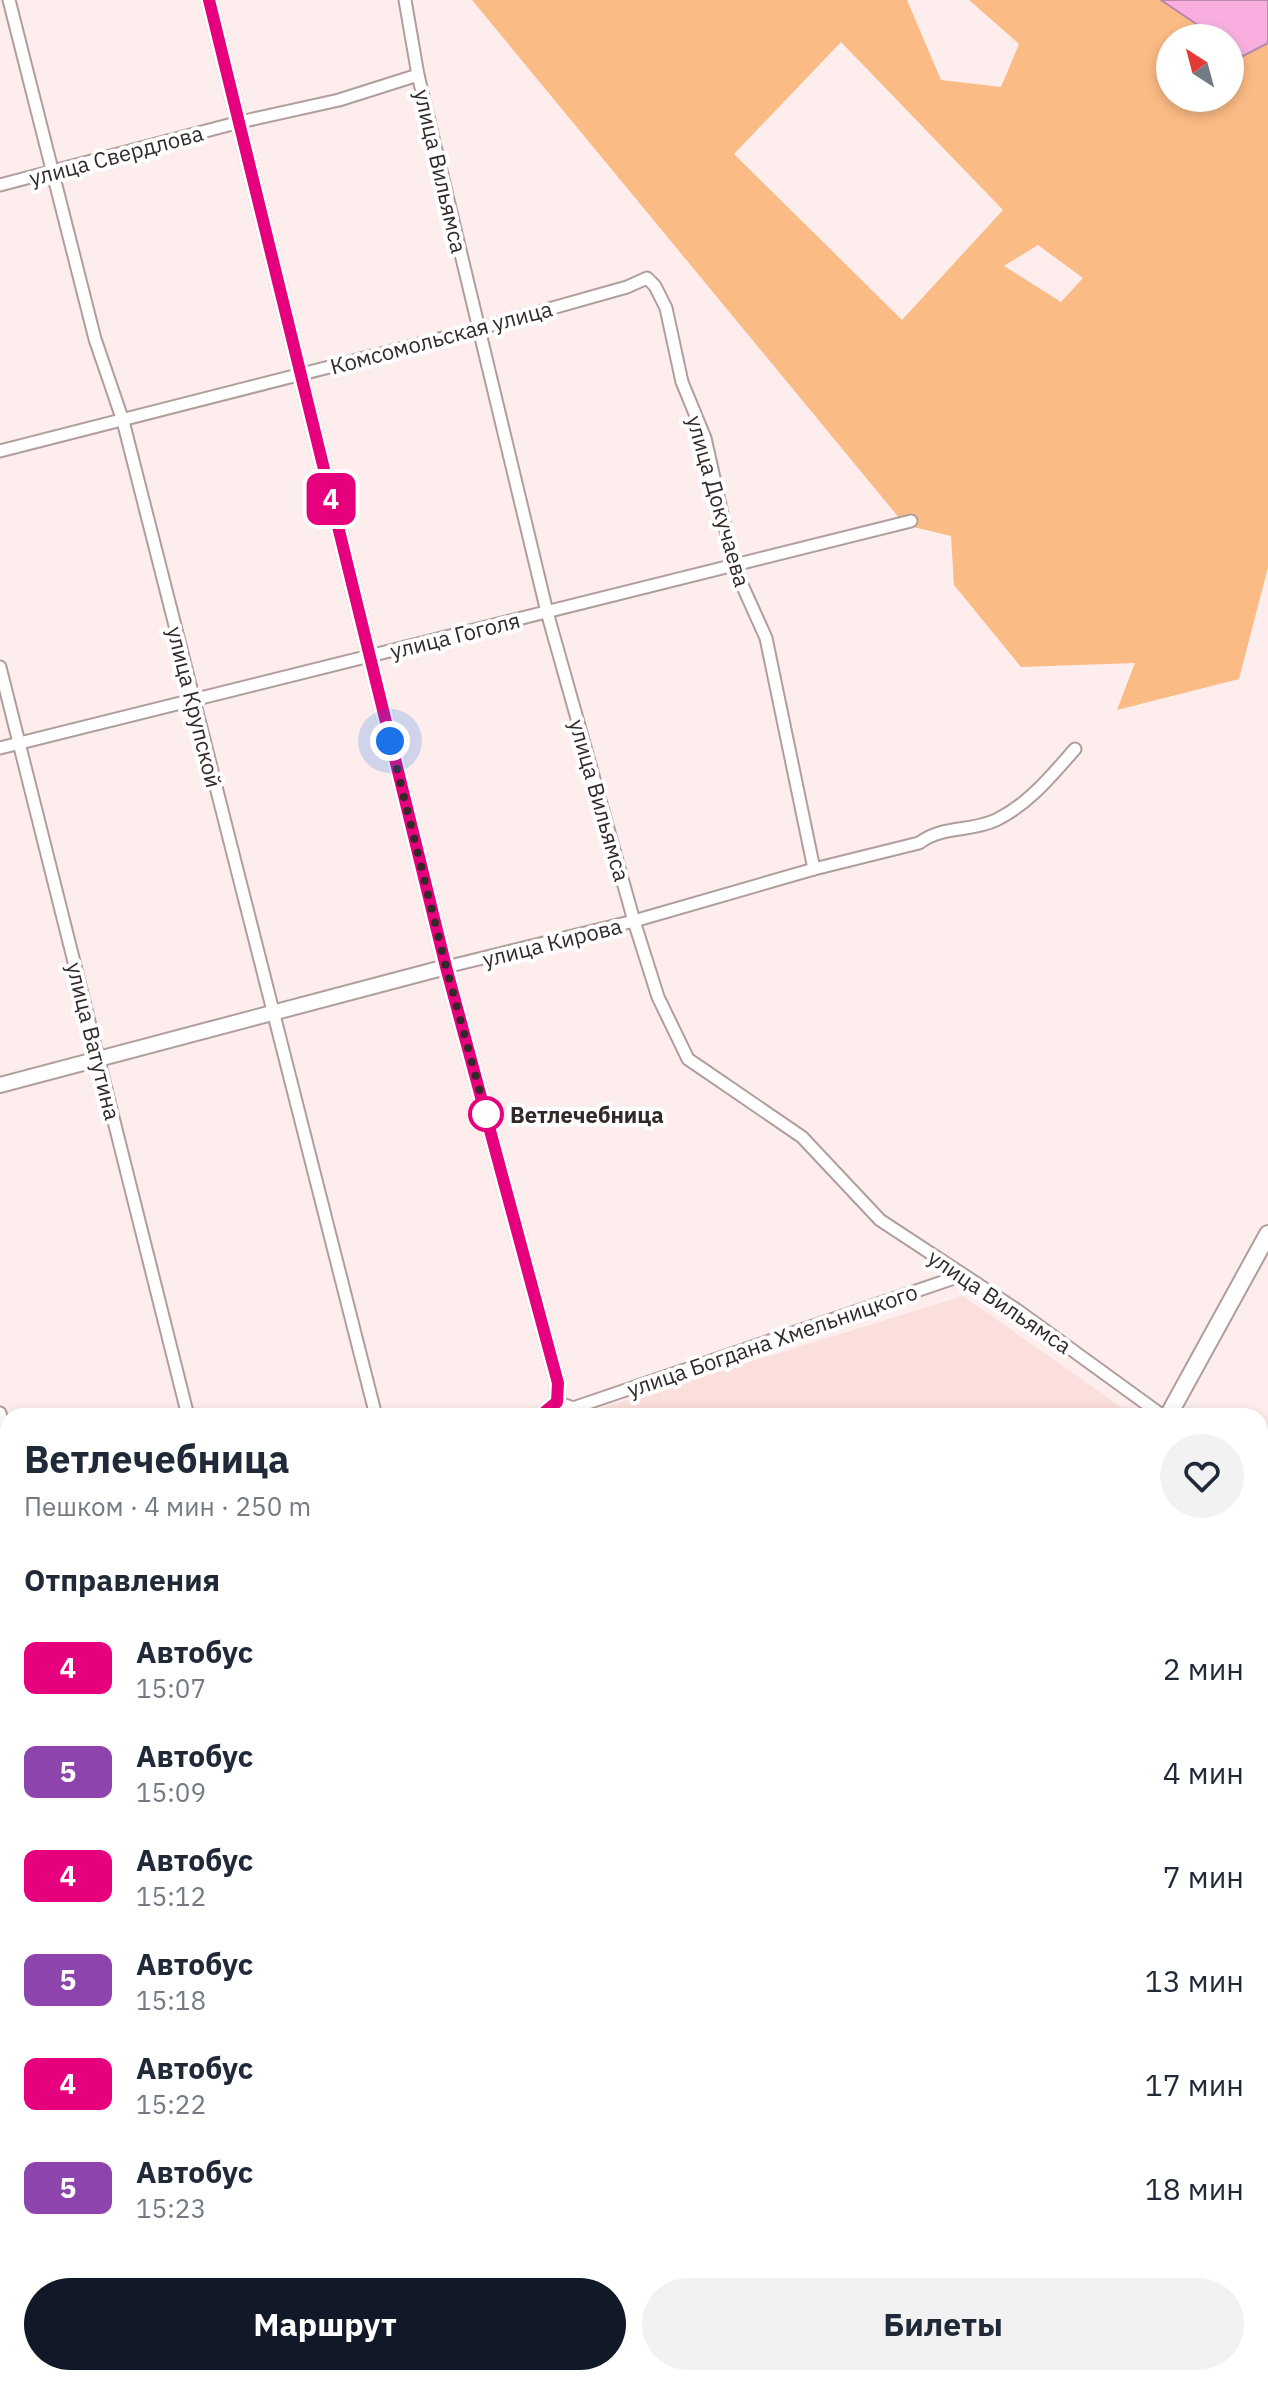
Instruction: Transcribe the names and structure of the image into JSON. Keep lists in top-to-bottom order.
{
  "streets": {
    "street": [
      "улица Свердлова",
      "улица Вильямса",
      "Комсомольская улица",
      "улица Докучаева",
      "улица Гоголя",
      "улица Крупской",
      "улица Кирова",
      "улица Ватутина",
      "улица Богдана Хмельницкого"
    ]
  },
  "crossings": [
    ["улица Свердлова", "улица Вильямса"],
    ["улица Свердлова", "улица Крупской"],
    ["улица Вильямса", "Комсомольская улица"],
    ["улица Вильямса", "улица Гоголя"],
    ["улица Вильямса", "улица Кирова"],
    ["улица Вильямса", "улица Богдана Хмельницкого"],
    ["Комсомольская улица", "улица Докучаева"],
    ["Комсомольская улица", "улица Крупской"],
    ["улица Докучаева", "улица Гоголя"],
    ["улица Докучаева", "улица Кирова"],
    ["улица Гоголя", "улица Крупской"],
    ["улица Гоголя", "улица Ватутина"],
    ["улица Крупской", "улица Кирова"],
    ["улица Кирова", "улица Ватутина"]
  ],
  "places": ["Ветлечебница"],
  "lines": ["bus line 4"],
  "north": "top left",
  "page": {
    "on_map": "4",
    "heading": [
      ["Ветлечебница", "Пешком · 4 мин · 250 m"],
      "Отправления"
    ],
    "list": [
      {
        "mark": "4",
        "name": "Автобус",
        "note": "15:07",
        "value": "2 мин"
      },
      {
        "mark": "5",
        "name": "Автобус",
        "note": "15:09",
        "value": "4 мин"
      },
      {
        "mark": "4",
        "name": "Автобус",
        "note": "15:12",
        "value": "7 мин"
      },
      {
        "mark": "5",
        "name": "Автобус",
        "note": "15:18",
        "value": "13 мин"
      },
      {
        "mark": "4",
        "name": "Автобус",
        "note": "15:22",
        "value": "17 мин"
      },
      {
        "mark": "5",
        "name": "Автобус",
        "note": "15:23",
        "value": "18 мин"
      }
    ],
    "buttons": ["Маршрут", "Билеты"]
  }
}
